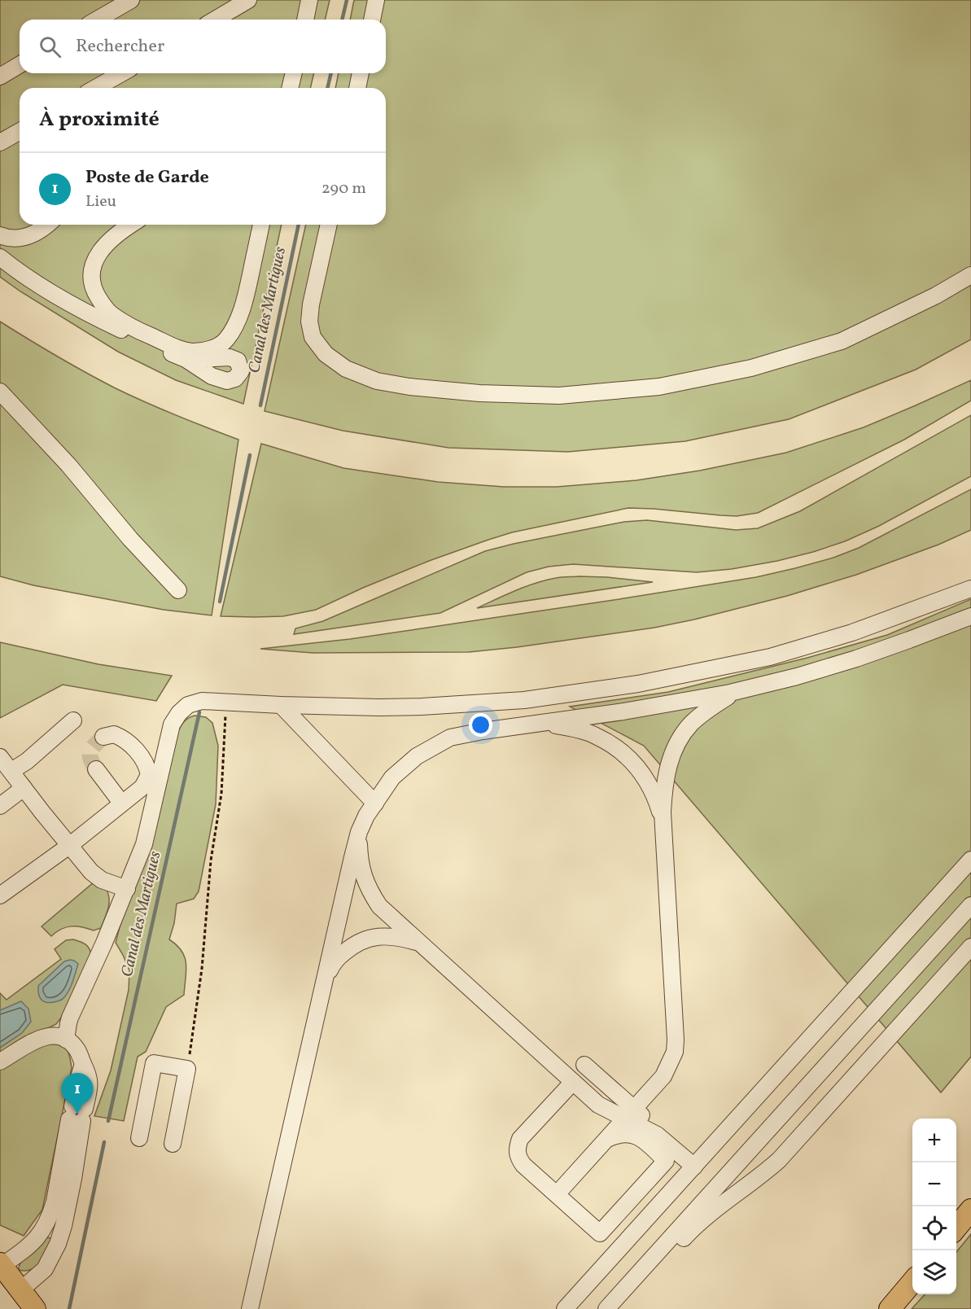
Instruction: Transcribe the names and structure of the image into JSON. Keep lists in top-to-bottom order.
{
  "water": ["Canal des Martigues"],
  "page": {
    "search": "Rechercher",
    "heading": "À proximité",
    "list": [
      {
        "mark": "1",
        "name": "Poste de Garde",
        "note": "Lieu",
        "value": "290 m"
      }
    ],
    "pins": "1",
    "map_buttons": ["+", "−"]
  }
}
